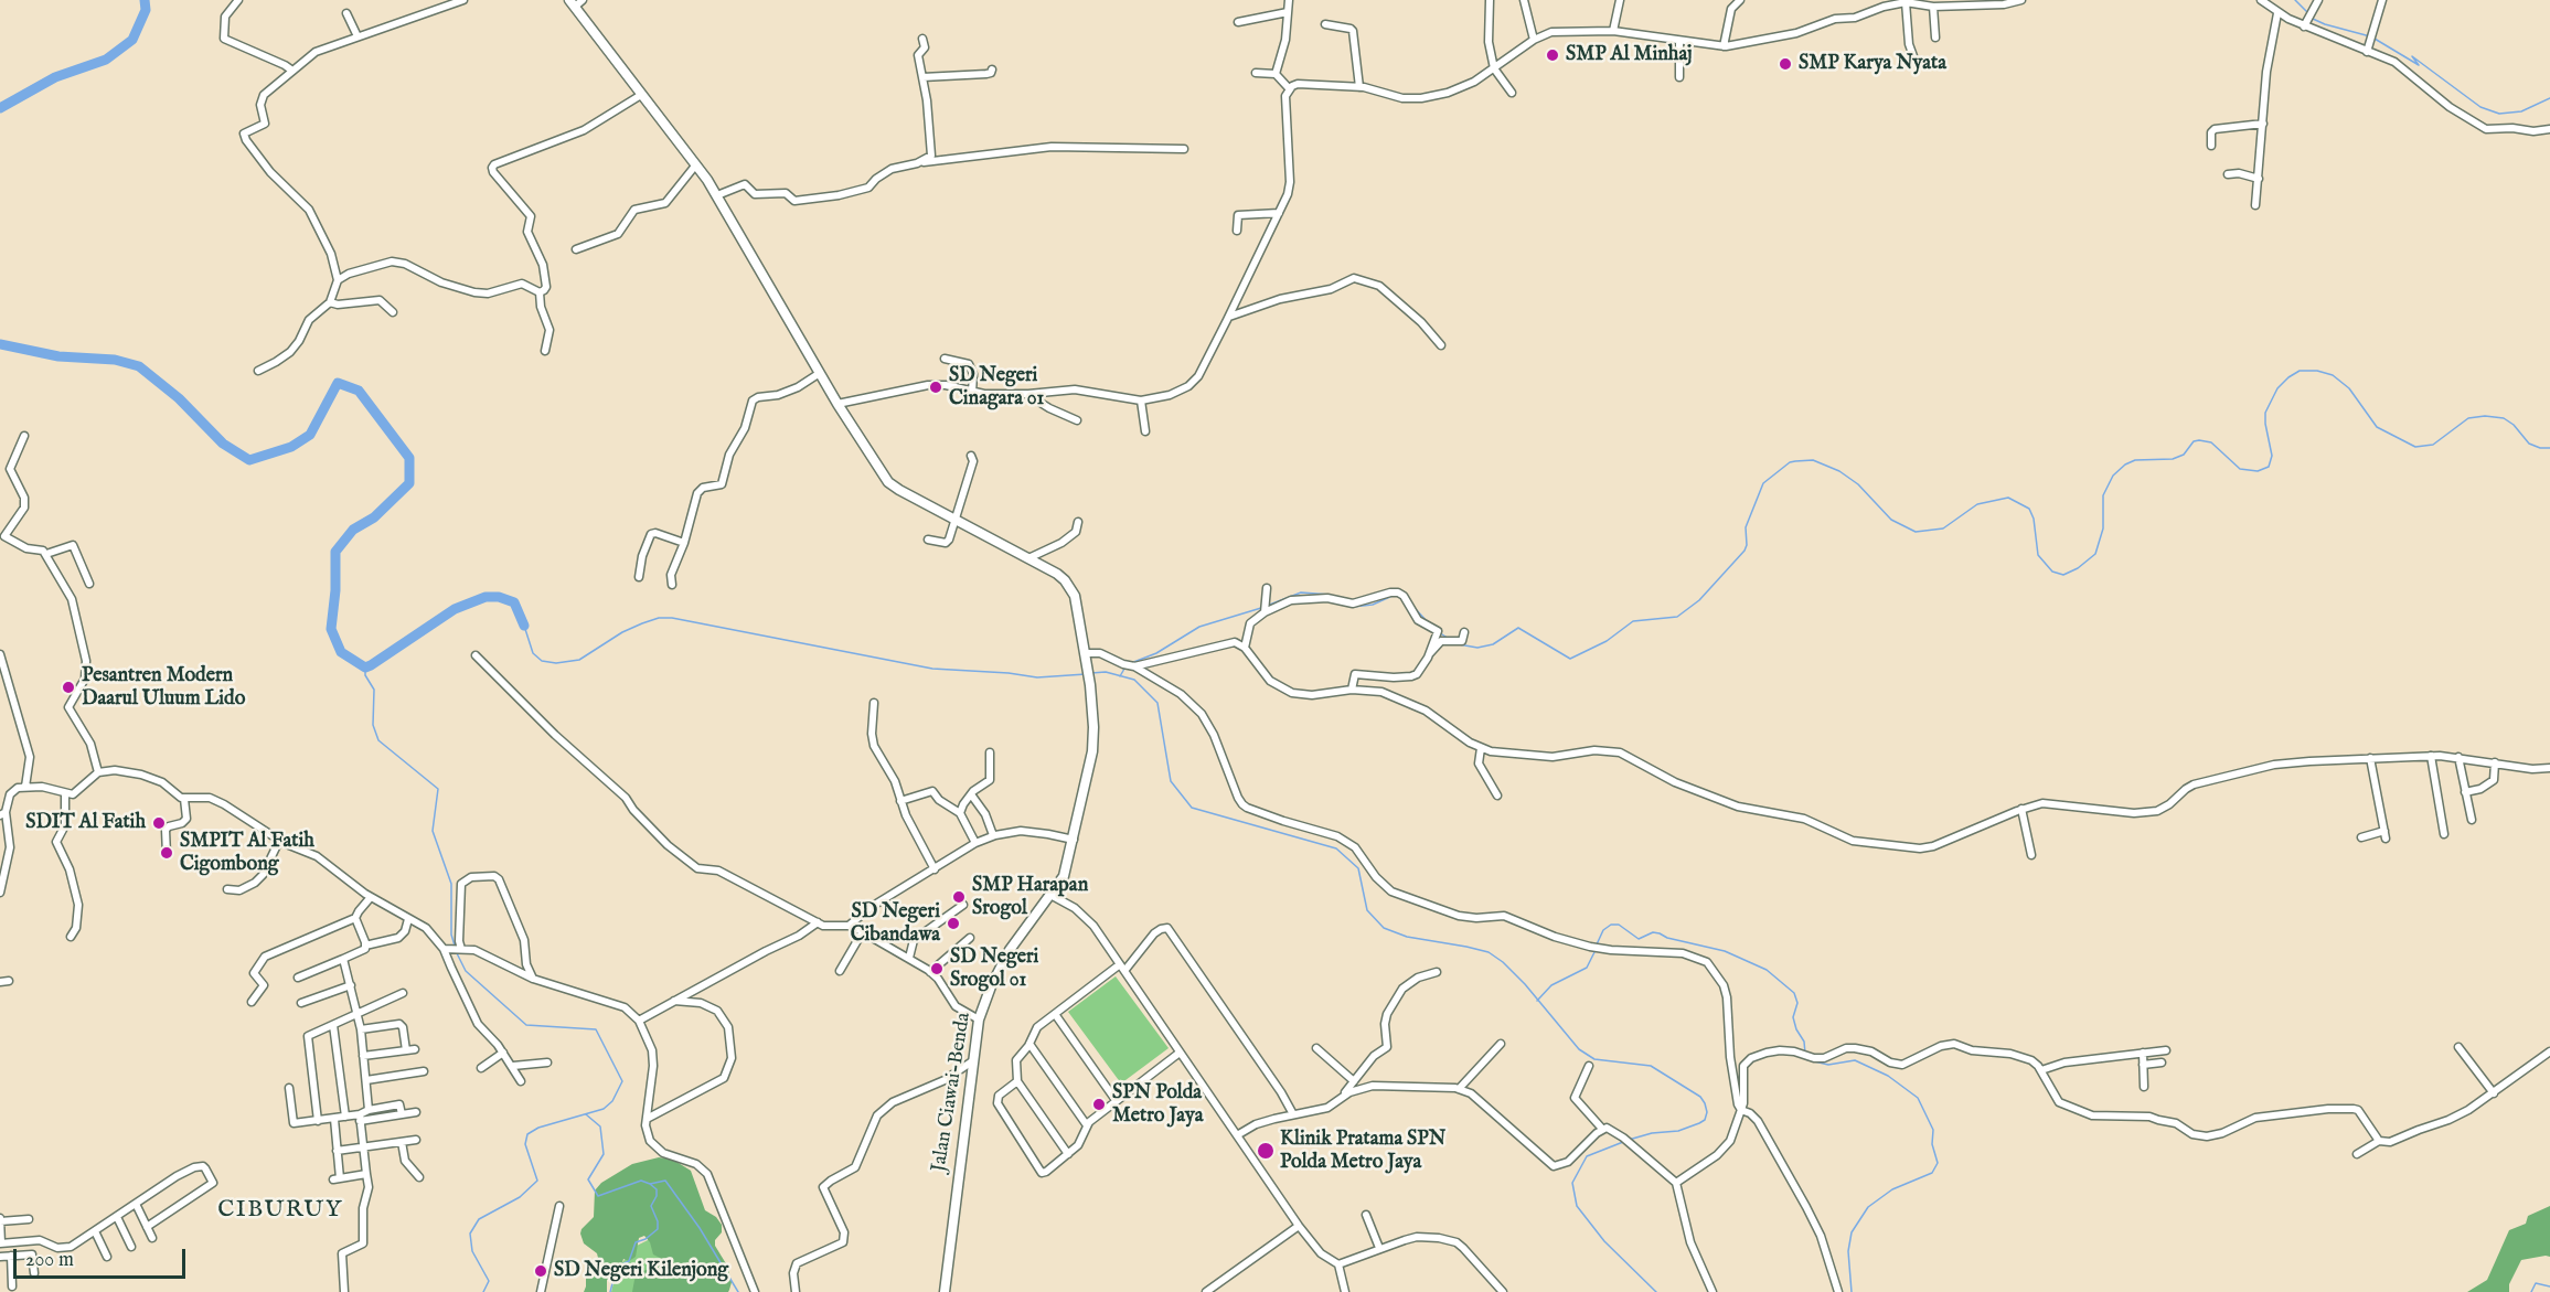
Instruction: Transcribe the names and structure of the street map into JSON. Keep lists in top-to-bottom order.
{
  "streets": {
    "highway": ["Jalan Ciawai-Benda"]
  },
  "districts": ["CIBURUY"],
  "places": [
    "SMP Al Minhaj",
    "SMP Karya Nyata",
    "SD Negeri Cinagara 01",
    "Pesantren Modern Daarul Uluum Lido",
    "SDIT Al Fatih",
    "SMPIT Al Fatih Cigombong",
    "SMP Harapan Srogol",
    "SD Negeri Cibandawa",
    "SD Negeri Srogol 01",
    "SPN Polda Metro Jaya",
    "Klinik Pratama SPN Polda Metro Jaya",
    "SD Negeri Kilenjong"
  ],
  "scale_bar": "200 m"
}
